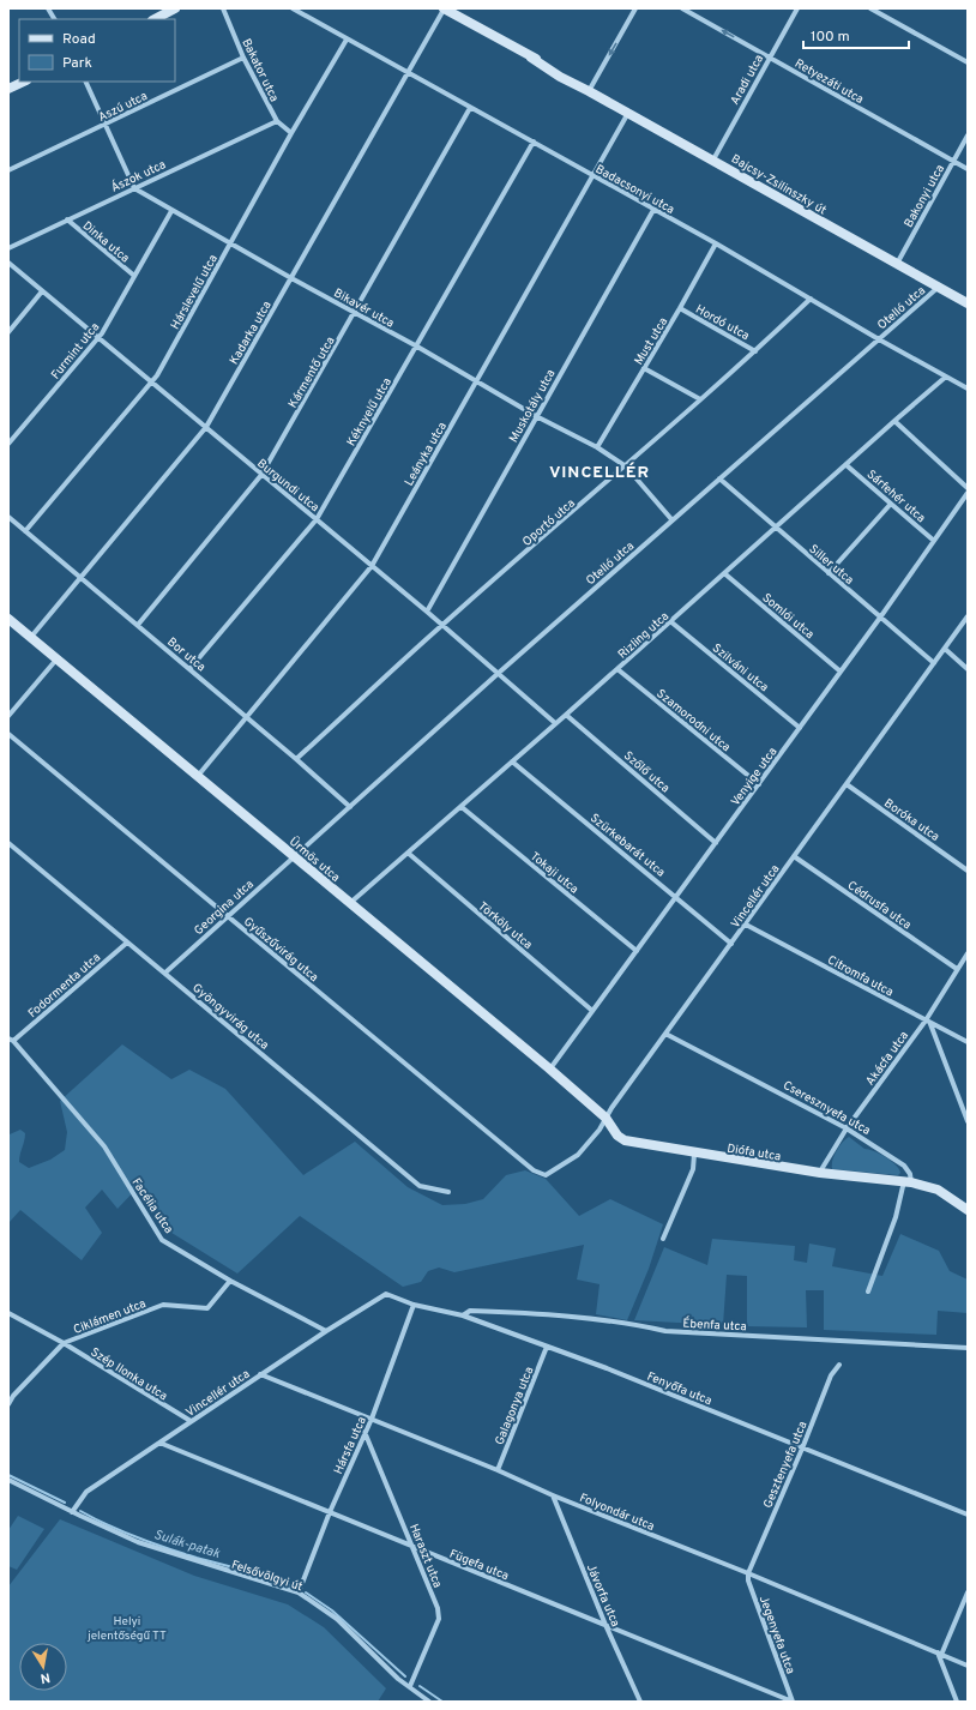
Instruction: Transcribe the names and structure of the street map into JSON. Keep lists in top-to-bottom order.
{
  "streets": {
    "street": [
      "Bakator utca",
      "Aradi utca",
      "Retyezáti utca",
      "Aszú utca",
      "Ászok utca",
      "Bajcsy-Zsilinszky út",
      "Badacsonyi utca",
      "Bakonyi utca",
      "Dinka utca",
      "Hárslevelű utca",
      "Bikavér utca",
      "Otelló utca",
      "Hordó utca",
      "Kadarka utca",
      "Must utca",
      "Furmint utca",
      "Kármentő utca",
      "Muskotály utca",
      "Kéknyelű utca",
      "Leányka utca",
      "Burgundi utca",
      "Sárfehér utca",
      "Oportó utca",
      "Siller utca",
      "Somlói utca",
      "Rizling utca",
      "Bor utca",
      "Szilváni utca",
      "Szamorodni utca",
      "Szőlő utca",
      "Venyige utca",
      "Boróka utca",
      "Szürkebarát utca",
      "Ürmös utca",
      "Tokaji utca",
      "Vincellér utca",
      "Cédrusfa utca",
      "Georgina utca",
      "Törköly utca",
      "Gyűszűvirág utca",
      "Citromfa utca",
      "Fodormenta utca",
      "Gyöngyvirág utca",
      "Akácfa utca",
      "Cseresznyefa utca",
      "Diófa utca",
      "Facélia utca",
      "Ciklámen utca",
      "Ébenfa utca",
      "Szép Ilonka utca",
      "Fenyőfa utca",
      "Galagonya utca",
      "Hársfa utca",
      "Gesztenyefa utca",
      "Folyondár utca",
      "Haraszt utca",
      "Fügefa utca",
      "Felsővölgyi út",
      "Jávorfa utca",
      "Jegenyefa utca"
    ]
  },
  "crossings": [
    ["Bakator utca", "Aszú utca"],
    ["Bakator utca", "Ászok utca"],
    ["Bakator utca", "Hárslevelű utca"],
    ["Aradi utca", "Retyezáti utca"],
    ["Aradi utca", "Bajcsy-Zsilinszky út"],
    ["Retyezáti utca", "Bakonyi utca"],
    ["Ászok utca", "Dinka utca"],
    ["Ászok utca", "Bikavér utca"],
    ["Bajcsy-Zsilinszky út", "Bakonyi utca"],
    ["Bajcsy-Zsilinszky út", "Otelló utca"],
    ["Bajcsy-Zsilinszky út", "Kadarka utca"],
    ["Bajcsy-Zsilinszky út", "Leányka utca"],
    ["Badacsonyi utca", "Hárslevelű utca"],
    ["Badacsonyi utca", "Otelló utca"],
    ["Badacsonyi utca", "Kadarka utca"],
    ["Badacsonyi utca", "Must utca"],
    ["Badacsonyi utca", "Kármentő utca"],
    ["Badacsonyi utca", "Muskotály utca"],
    ["Badacsonyi utca", "Kéknyelű utca"],
    ["Badacsonyi utca", "Leányka utca"],
    ["Badacsonyi utca", "Oportó utca"],
    ["Badacsonyi utca", "Rizling utca"],
    ["Dinka utca", "Furmint utca"],
    ["Hárslevelű utca", "Bikavér utca"],
    ["Hárslevelű utca", "Burgundi utca"],
    ["Hárslevelű utca", "Bor utca"],
    ["Bikavér utca", "Otelló utca"],
    ["Bikavér utca", "Kadarka utca"],
    ["Bikavér utca", "Must utca"],
    ["Bikavér utca", "Furmint utca"],
    ["Bikavér utca", "Kármentő utca"],
    ["Bikavér utca", "Muskotály utca"],
    ["Bikavér utca", "Kéknyelű utca"],
    ["Bikavér utca", "Leányka utca"],
    ["Bikavér utca", "Oportó utca"],
    ["Otelló utca", "Burgundi utca"],
    ["Otelló utca", "Siller utca"],
    ["Otelló utca", "Bor utca"],
    ["Otelló utca", "Ürmös utca"],
    ["Otelló utca", "Georgina utca"],
    ["Hordó utca", "Must utca"],
    ["Hordó utca", "Oportó utca"],
    ["Kadarka utca", "Burgundi utca"],
    ["Kadarka utca", "Bor utca"],
    ["Kadarka utca", "Ürmös utca"],
    ["Furmint utca", "Burgundi utca"],
    ["Kármentő utca", "Burgundi utca"],
    ["Kármentő utca", "Bor utca"],
    ["Muskotály utca", "Burgundi utca"],
    ["Kéknyelű utca", "Burgundi utca"],
    ["Kéknyelű utca", "Bor utca"],
    ["Leányka utca", "Burgundi utca"],
    ["Leányka utca", "Bor utca"],
    ["Leányka utca", "Ürmös utca"],
    ["Burgundi utca", "Oportó utca"],
    ["Burgundi utca", "Rizling utca"],
    ["Sárfehér utca", "Rizling utca"],
    ["Sárfehér utca", "Venyige utca"],
    ["Oportó utca", "Bor utca"],
    ["Siller utca", "Rizling utca"],
    ["Siller utca", "Venyige utca"],
    ["Siller utca", "Vincellér utca"],
    ["Somlói utca", "Rizling utca"],
    ["Somlói utca", "Venyige utca"],
    ["Rizling utca", "Szilváni utca"],
    ["Rizling utca", "Szamorodni utca"],
    ["Rizling utca", "Szőlő utca"],
    ["Rizling utca", "Szürkebarát utca"],
    ["Rizling utca", "Ürmös utca"],
    ["Rizling utca", "Tokaji utca"],
    ["Rizling utca", "Törköly utca"],
    ["Szilváni utca", "Venyige utca"],
    ["Szamorodni utca", "Venyige utca"],
    ["Szőlő utca", "Venyige utca"],
    ["Venyige utca", "Szürkebarát utca"],
    ["Venyige utca", "Ürmös utca"],
    ["Venyige utca", "Tokaji utca"],
    ["Venyige utca", "Törköly utca"],
    ["Boróka utca", "Vincellér utca"],
    ["Szürkebarát utca", "Vincellér utca"],
    ["Ürmös utca", "Vincellér utca"],
    ["Ürmös utca", "Georgina utca"],
    ["Ürmös utca", "Diófa utca"],
    ["Vincellér utca", "Cédrusfa utca"],
    ["Vincellér utca", "Gyűszűvirág utca"],
    ["Vincellér utca", "Citromfa utca"],
    ["Vincellér utca", "Cseresznyefa utca"],
    ["Vincellér utca", "Diófa utca"],
    ["Vincellér utca", "Facélia utca"],
    ["Vincellér utca", "Szép Ilonka utca"],
    ["Vincellér utca", "Fenyőfa utca"],
    ["Vincellér utca", "Folyondár utca"],
    ["Vincellér utca", "Fügefa utca"],
    ["Vincellér utca", "Felsővölgyi út"],
    ["Cédrusfa utca", "Akácfa utca"],
    ["Georgina utca", "Gyűszűvirág utca"],
    ["Georgina utca", "Gyöngyvirág utca"],
    ["Citromfa utca", "Akácfa utca"],
    ["Fodormenta utca", "Gyöngyvirág utca"],
    ["Fodormenta utca", "Facélia utca"],
    ["Akácfa utca", "Cseresznyefa utca"],
    ["Akácfa utca", "Diófa utca"],
    ["Cseresznyefa utca", "Diófa utca"],
    ["Facélia utca", "Ciklámen utca"],
    ["Ciklámen utca", "Szép Ilonka utca"],
    ["Ébenfa utca", "Fenyőfa utca"],
    ["Fenyőfa utca", "Galagonya utca"],
    ["Fenyőfa utca", "Hársfa utca"],
    ["Fenyőfa utca", "Gesztenyefa utca"],
    ["Galagonya utca", "Folyondár utca"],
    ["Hársfa utca", "Folyondár utca"],
    ["Hársfa utca", "Haraszt utca"],
    ["Hársfa utca", "Fügefa utca"],
    ["Hársfa utca", "Felsővölgyi út"],
    ["Gesztenyefa utca", "Folyondár utca"],
    ["Gesztenyefa utca", "Jegenyefa utca"],
    ["Folyondár utca", "Jávorfa utca"],
    ["Folyondár utca", "Jegenyefa utca"],
    ["Haraszt utca", "Fügefa utca"],
    ["Haraszt utca", "Felsővölgyi út"],
    ["Fügefa utca", "Jávorfa utca"],
    ["Fügefa utca", "Jegenyefa utca"]
  ],
  "districts": ["VINCELLÉR"],
  "water": ["Sulák-patak"],
  "parks": ["Helyi jelentőségű TT"],
  "legend": ["Road", "Park"],
  "scale_bar": "100 m",
  "north": "bottom"
}
